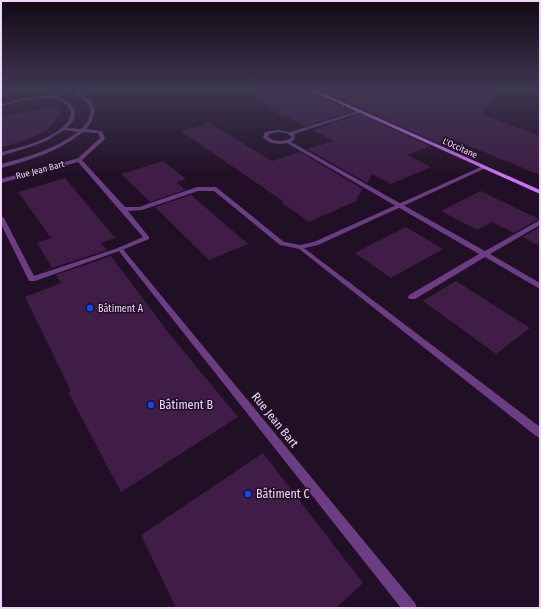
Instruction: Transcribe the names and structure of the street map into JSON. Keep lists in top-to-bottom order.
{
  "streets": {
    "street": ["L'Occitane", "Rue Jean Bart"]
  },
  "places": ["Bâtiment A", "Bâtiment B", "Bâtiment C"]
}
